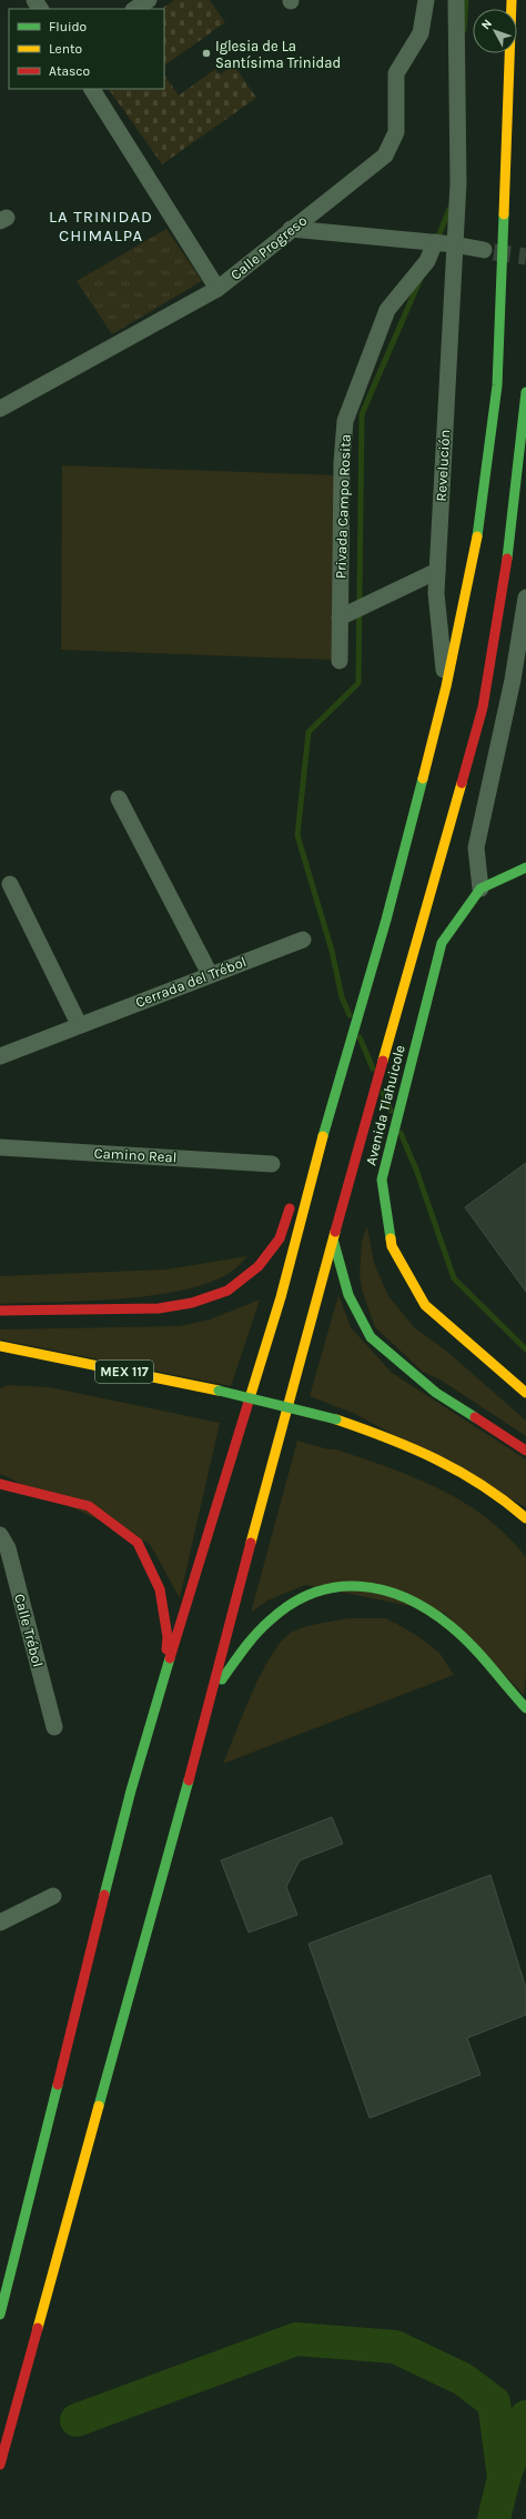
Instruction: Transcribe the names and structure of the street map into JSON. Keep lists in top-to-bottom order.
{
  "streets": {
    "main road": ["Avenida Tlahuicole", "MEX 117"],
    "street": [
      "Calle Progreso",
      "Revelución",
      "Privada Campo Rosita",
      "Cerrada del Trébol",
      "Camino Real",
      "Calle Trébol"
    ]
  },
  "districts": ["LA TRINIDAD CHIMALPA"],
  "places": ["Iglesia de La Santísima Trinidad"],
  "legend": ["Fluido", "Lento", "Atasco"],
  "north": "top left"
}
